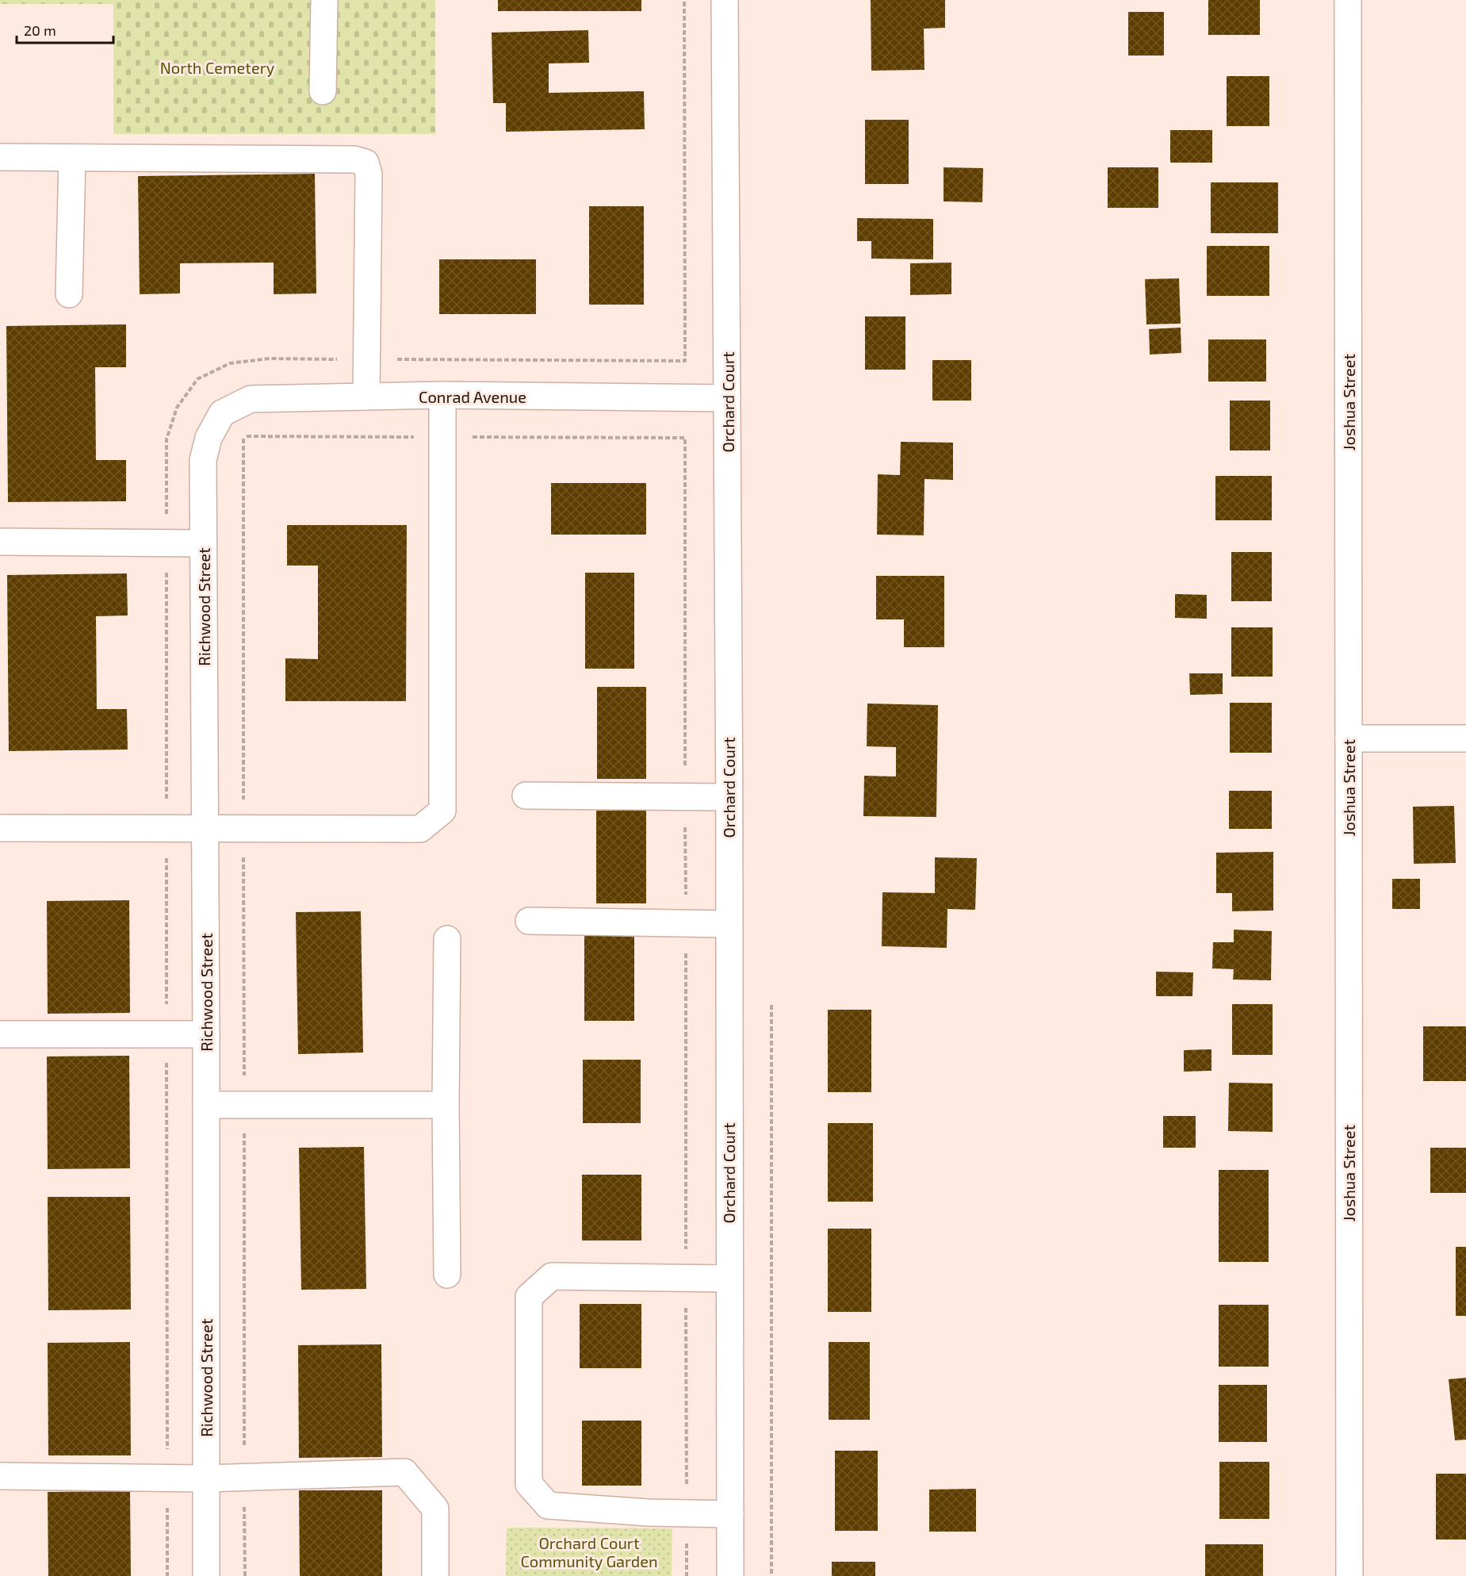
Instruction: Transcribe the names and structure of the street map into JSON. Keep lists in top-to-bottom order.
{
  "streets": {
    "street": [
      "Conrad Avenue",
      "Orchard Court",
      "Joshua Street",
      "Richwood Street"
    ]
  },
  "crossings": [
    ["Conrad Avenue", "Orchard Court"],
    ["Conrad Avenue", "Richwood Street"]
  ],
  "parks": ["North Cemetery", "Orchard Court Community Garden"],
  "scale_bar": "20 m"
}
